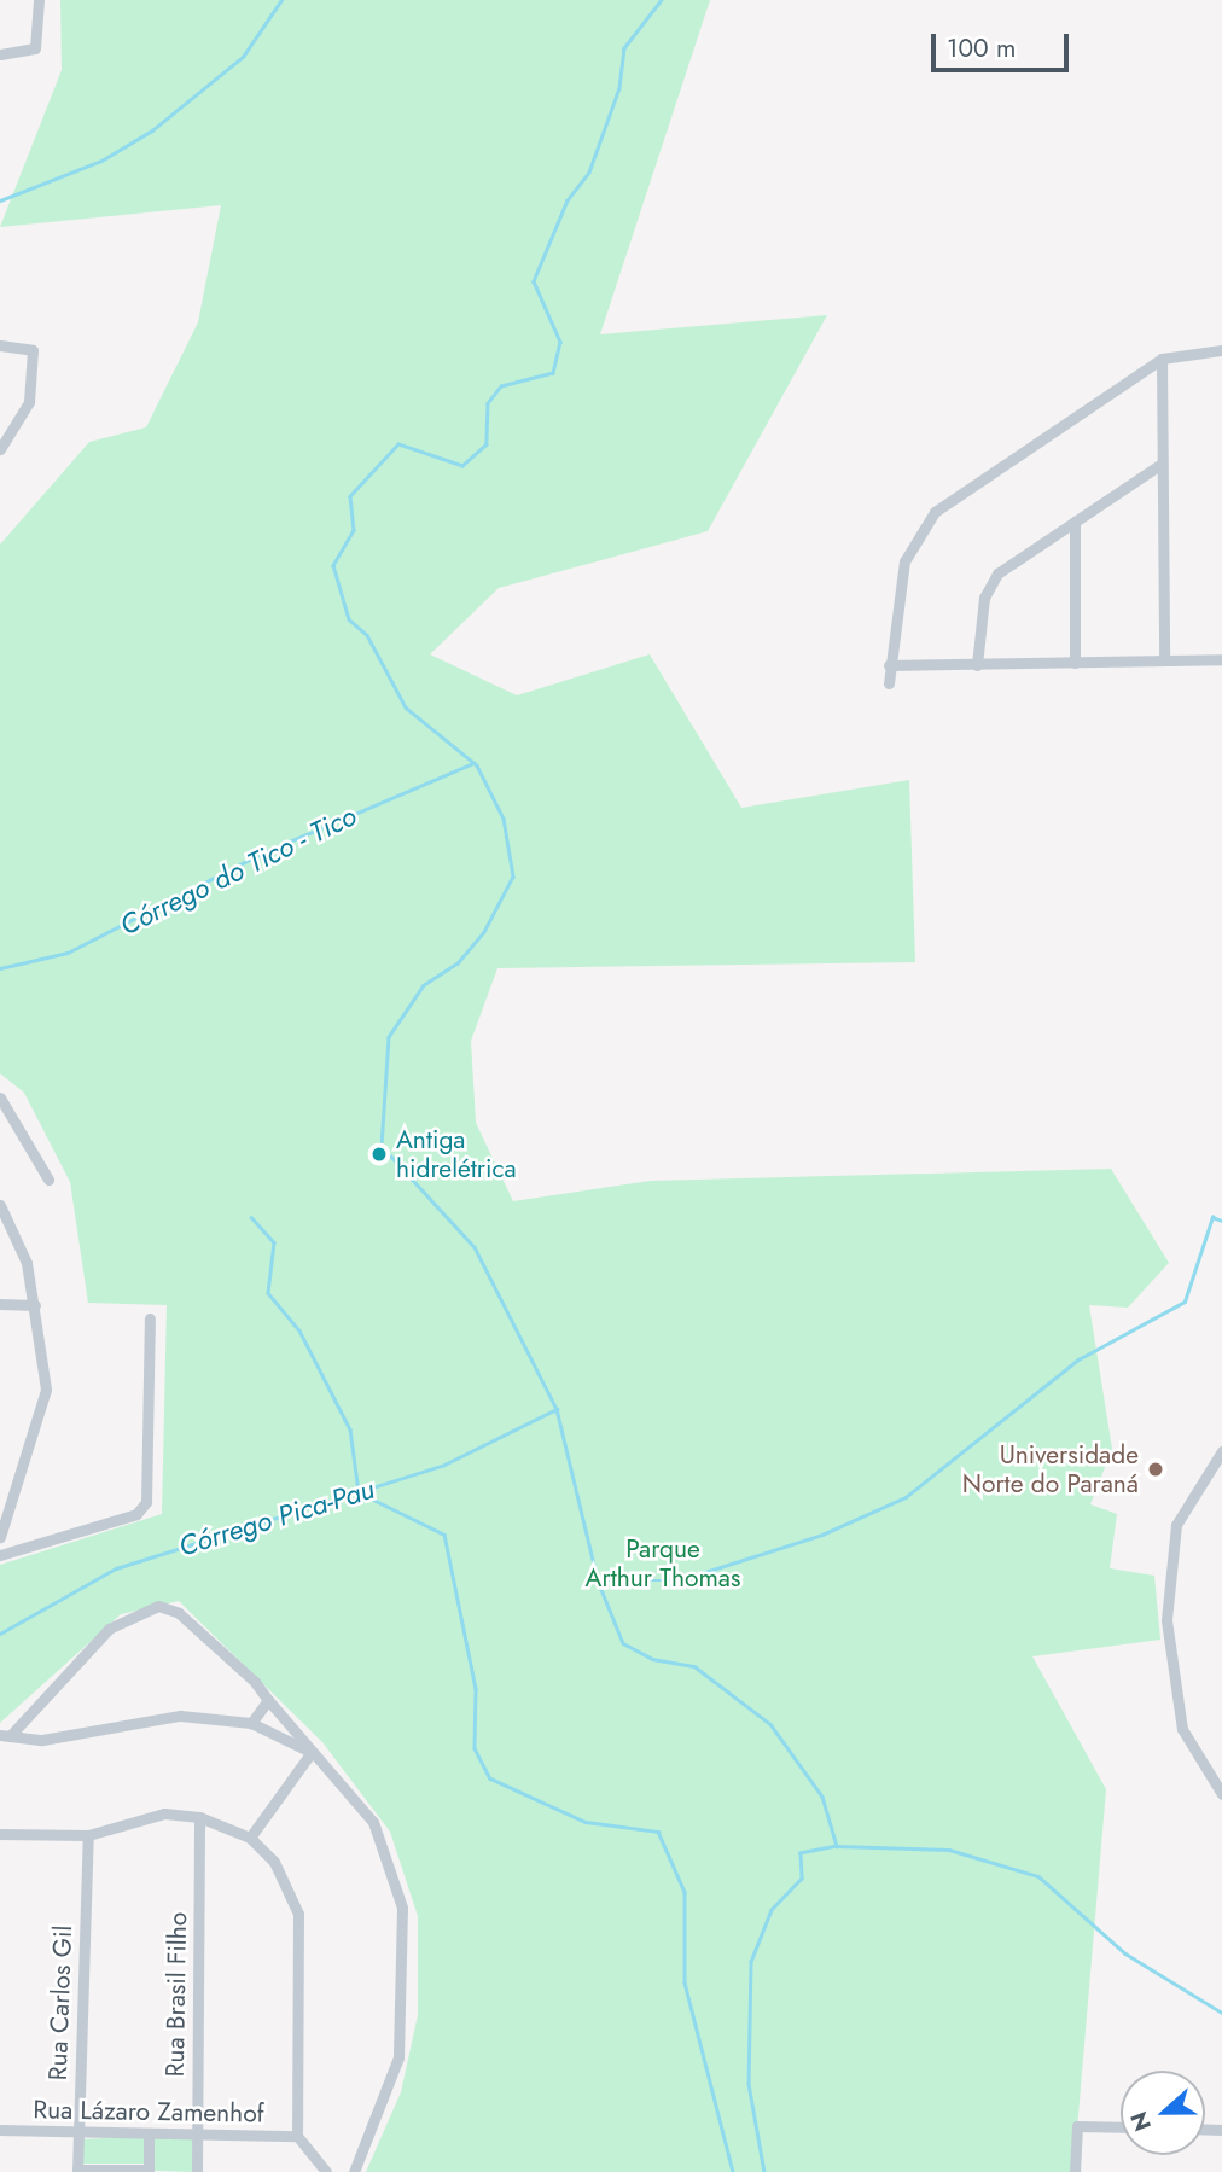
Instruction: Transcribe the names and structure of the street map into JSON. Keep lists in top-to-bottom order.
{
  "streets": {
    "street": ["Rua Brasil Filho", "Rua Carlos Gil", "Rua Lázaro Zamenhof"]
  },
  "crossings": [
    ["Rua Brasil Filho", "Rua Lázaro Zamenhof"],
    ["Rua Carlos Gil", "Rua Lázaro Zamenhof"]
  ],
  "water": ["Córrego do Tico - Tico", "Córrego Pica-Pau"],
  "parks": ["Parque Arthur Thomas"],
  "places": ["Antiga hidrelétrica", "Universidade Norte do Paraná"],
  "scale_bar": "100 m",
  "north": "left"
}
